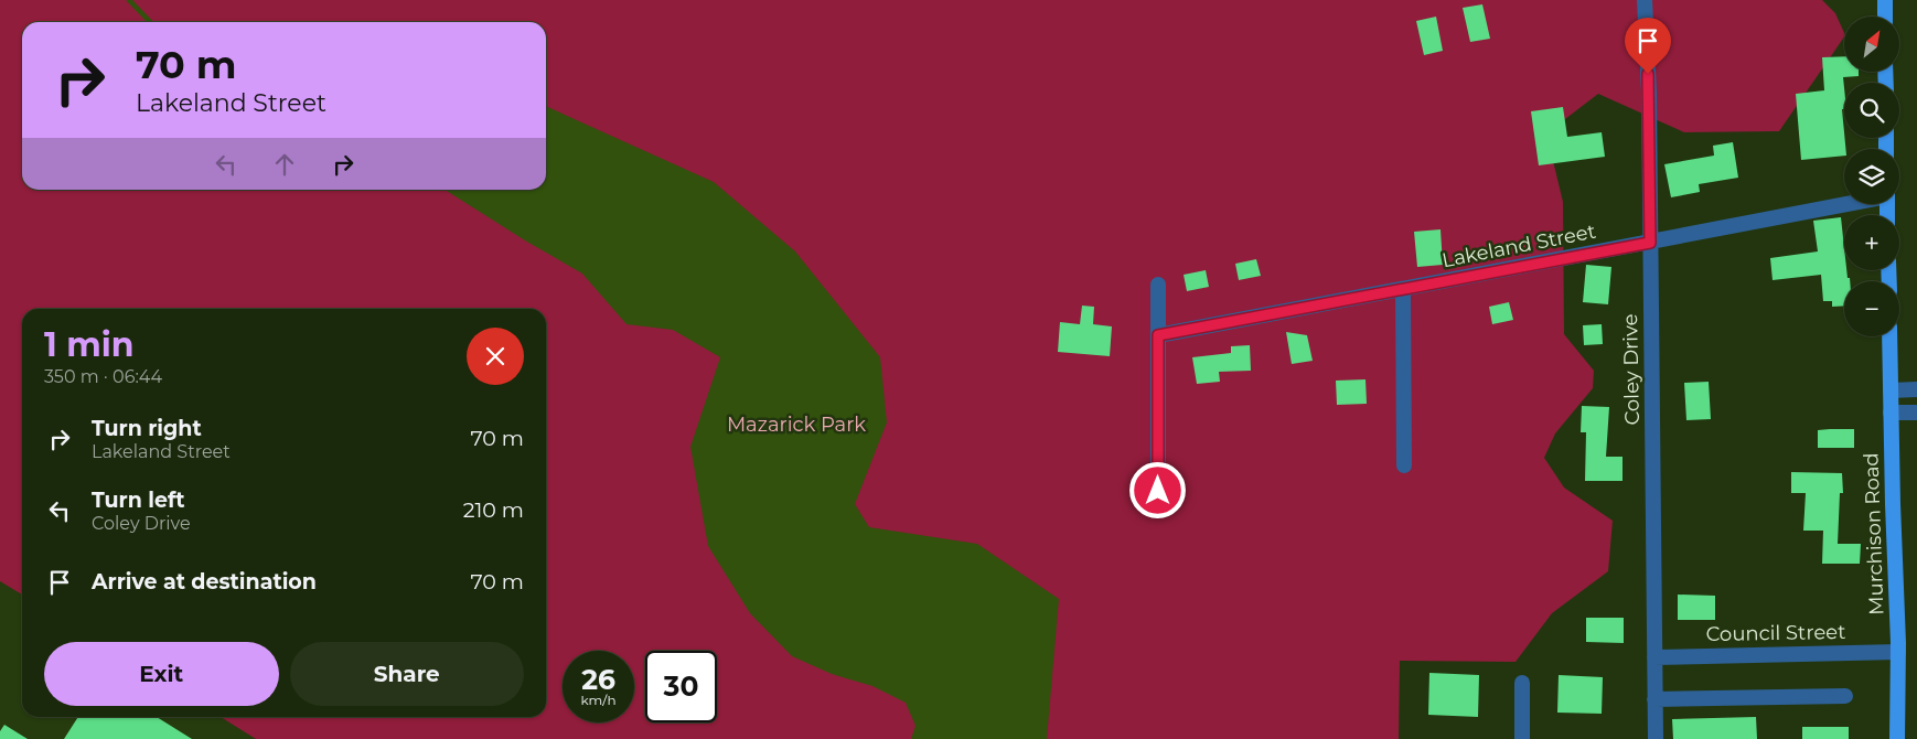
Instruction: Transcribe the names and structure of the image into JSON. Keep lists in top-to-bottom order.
{
  "streets": {
    "main road": ["Murchison Road"],
    "street": ["Lakeland Street", "Coley Drive", "Council Street"]
  },
  "crossings": [
    ["Lakeland Street", "Coley Drive"],
    ["Coley Drive", "Council Street"],
    ["Murchison Road", "Council Street"]
  ],
  "parks": ["Mazarick Park"],
  "north": "top right",
  "page": {
    "map_buttons": ["+", "−"],
    "turn": ["70 m", "Lakeland Street"],
    "heading": ["1 min", "350 m · 06:44"],
    "list": [
      {
        "name": "Turn right",
        "note": "Lakeland Street",
        "value": "70 m"
      },
      {
        "name": "Turn left",
        "note": "Coley Drive",
        "value": "210 m"
      },
      {
        "name": "Arrive at destination",
        "value": "70 m"
      }
    ],
    "buttons": ["Exit", "Share"],
    "speed": "26 km/h",
    "limit": "30"
  }
}
